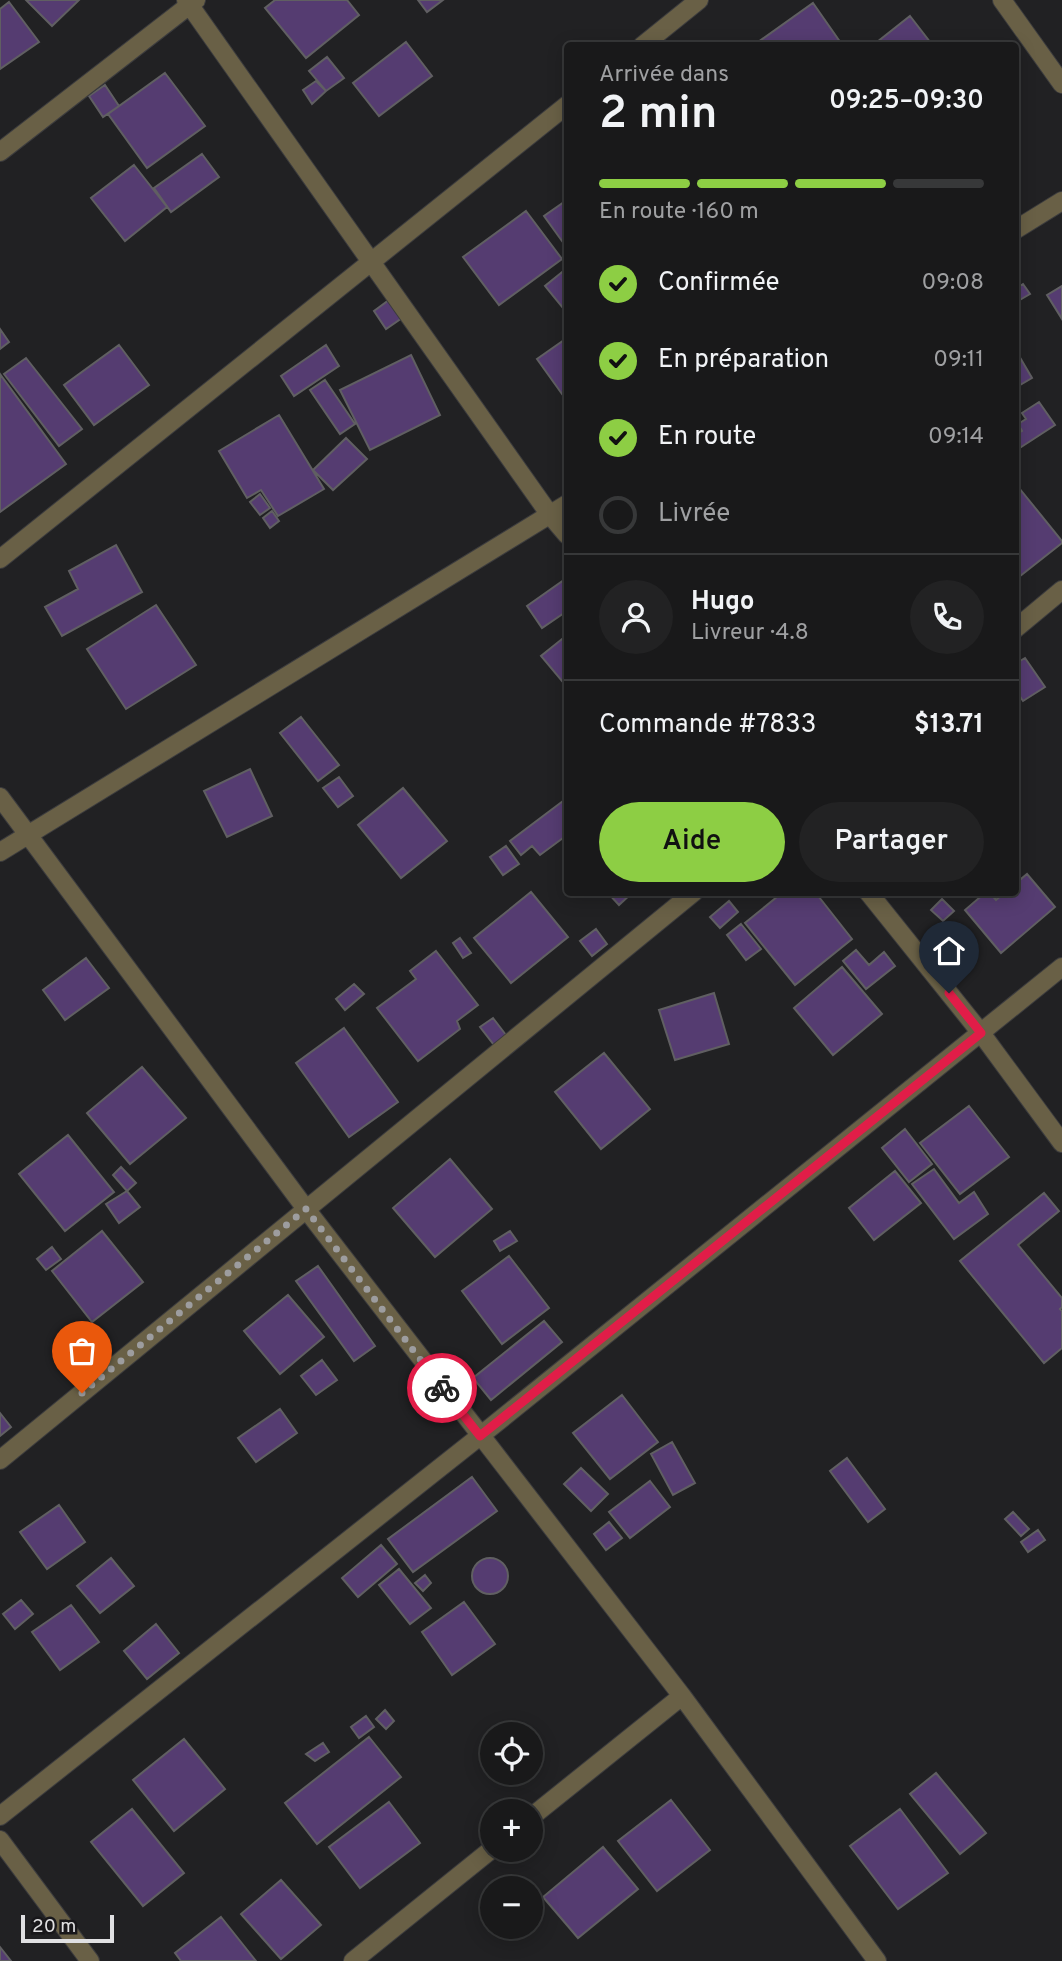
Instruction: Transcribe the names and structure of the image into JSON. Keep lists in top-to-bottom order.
{
  "scale_bar": "20 m",
  "page": {
    "heading": ["2 min", "Arrivée dans", "09:25–09:30"],
    "panel": [
      "Hugo",
      "Livreur · 4.8",
      "Commande #7833",
      "$13.71"
    ],
    "bar": "En route · 160 m",
    "list": [
      ["Confirmée", "09:08"],
      ["En préparation", "09:11"],
      ["En route", "09:14"],
      "Livrée"
    ],
    "buttons": ["Aide", "Partager"],
    "map_buttons": ["+", "−"],
    "scale": "20 m"
  }
}
